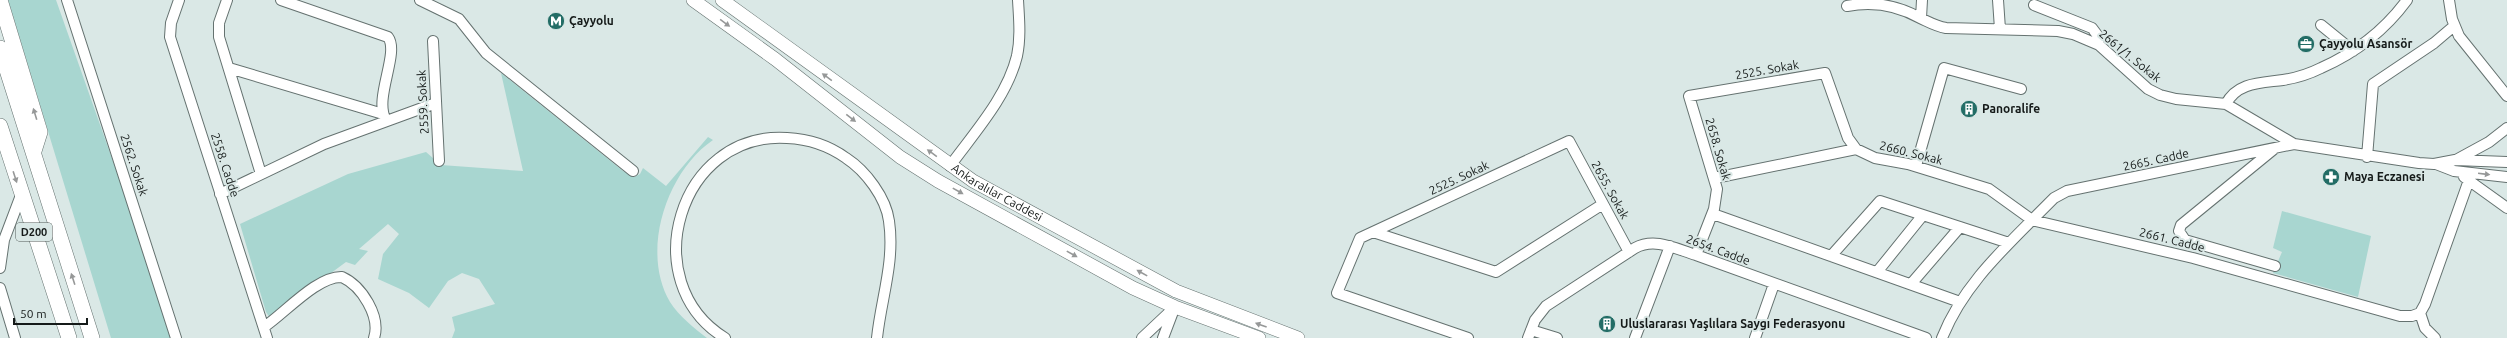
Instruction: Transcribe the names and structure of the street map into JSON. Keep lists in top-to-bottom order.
{
  "streets": {
    "highway": ["D200"],
    "main road": ["Ankaralılar Caddesi"],
    "street": [
      "2661/1. Sokak",
      "2525. Sokak",
      "2559. Sokak",
      "2658. Sokak",
      "2660. Sokak",
      "2665. Cadde",
      "2562. Sokak",
      "2558. Cadde",
      "2655. Sokak",
      "2661. Cadde",
      "2654. Cadde"
    ]
  },
  "crossings": [
    ["2661/1. Sokak", "2665. Cadde"],
    ["2525. Sokak", "2658. Sokak"],
    ["2525. Sokak", "2660. Sokak"],
    ["2525. Sokak", "2655. Sokak"],
    ["2658. Sokak", "2654. Cadde"],
    ["2660. Sokak", "2665. Cadde"],
    ["2660. Sokak", "2661. Cadde"],
    ["2665. Cadde", "2661. Cadde"],
    ["2655. Sokak", "2654. Cadde"]
  ],
  "places": {
    "metro station": ["Çayyolu"],
    "office": ["Çayyolu Asansör"],
    "building": ["Panoralife", "Uluslararası Yaşlılara Saygı Federasyonu"],
    "pharmacy": ["Maya Eczanesi"]
  },
  "scale_bar": "50 m"
}
